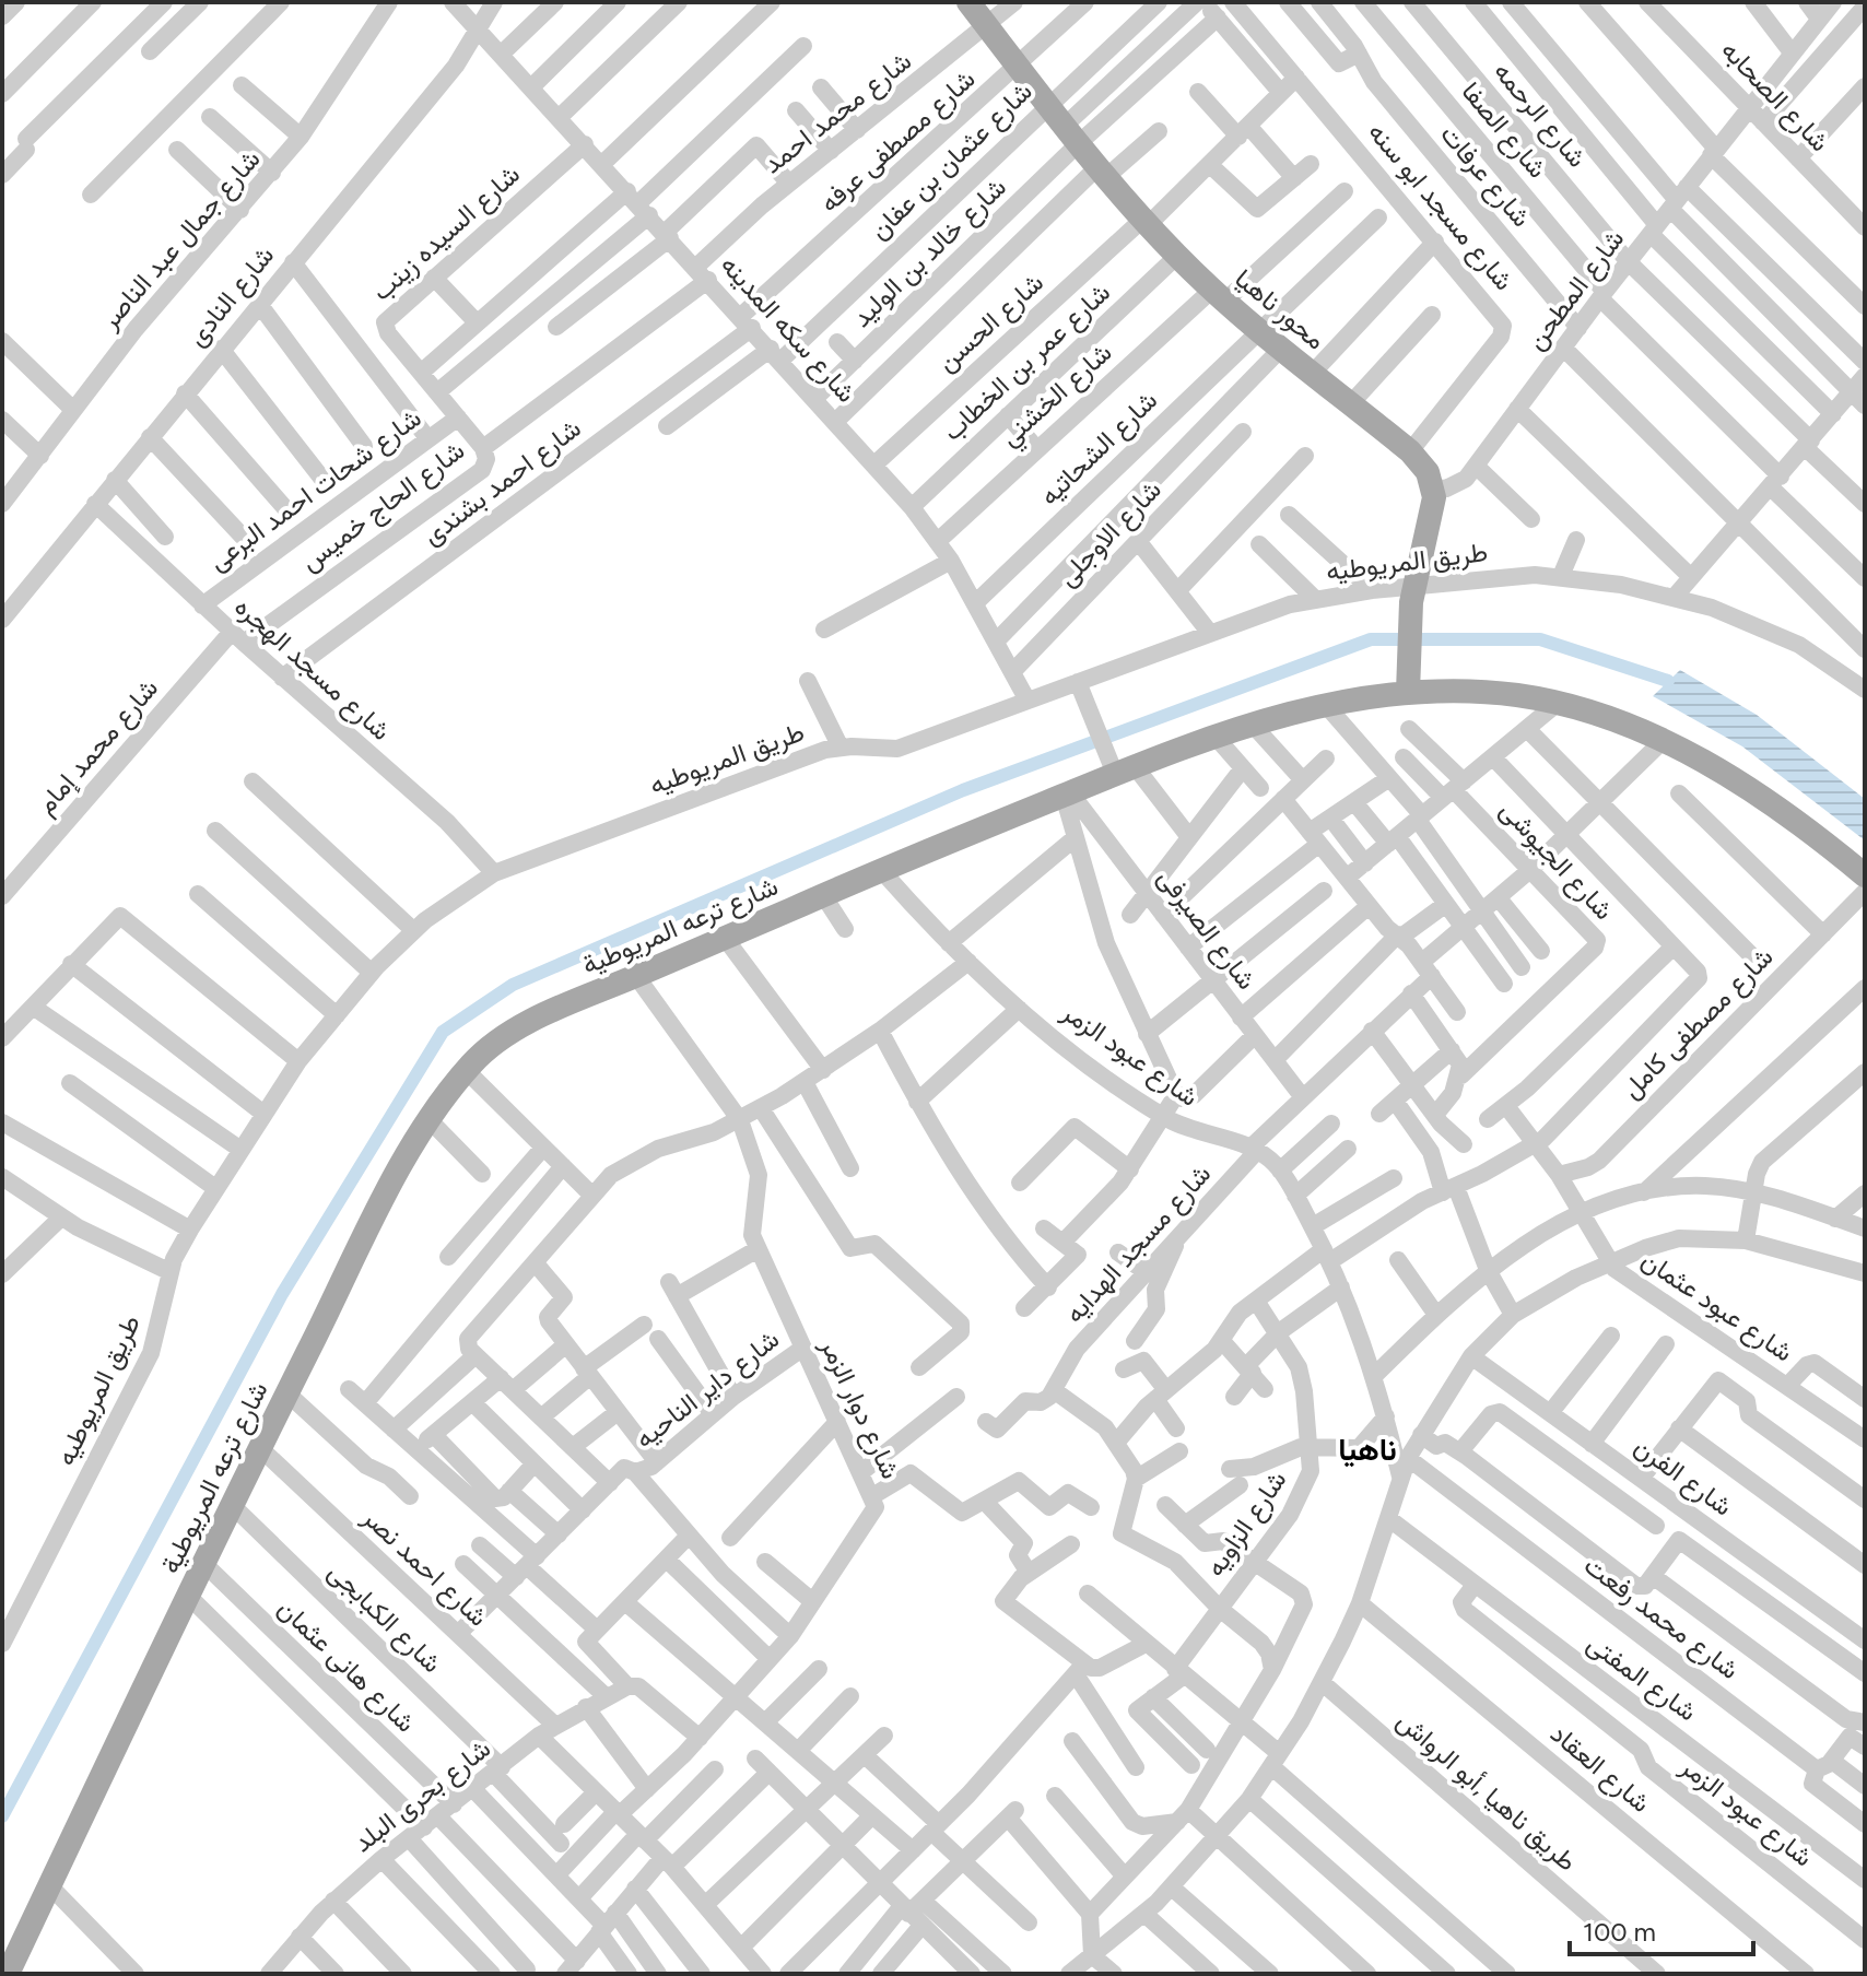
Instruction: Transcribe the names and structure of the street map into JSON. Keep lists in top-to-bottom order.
{
  "streets": {
    "main road": ["محور ناهيا", "شارع ترعه المريوطية"],
    "street": [
      "شارع الصحابه",
      "شارع محمد احمد",
      "شارع الرحمه",
      "شارع الصفا",
      "شارع مصطفى عرفه",
      "شارع عثمان بن عفان",
      "شارع عرفات",
      "شارع مسجد ابو سنه",
      "شارع السيده زينب",
      "شارع جمال عبد الناصر",
      "شارع خالد بن الوليد",
      "شارع المطحن",
      "شارع النادى",
      "شارع الحسن",
      "شارع سكه المدينه",
      "شارع عمر بن الخطاب",
      "شارع الخشني",
      "شارع الشحاتيه",
      "شارع احمد بشندى",
      "شارع شحات احمد البرعى",
      "شارع الحاج خميس",
      "شارع الاوجلى",
      "طريق المريوطيه",
      "شارع مسجد الهجره",
      "شارع محمد إمام",
      "شارع الجيوشى",
      "شارع الصيرفى",
      "شارع مصطفى كامل",
      "شارع عبود الزمر",
      "شارع مسجد الهدايه",
      "شارع عبود عثمان",
      "شارع داير الناحيه",
      "شارع دوار الزمر",
      "شارع الفرن",
      "شارع الزاويه",
      "شارع احمد نصر",
      "شارع الكبابجى",
      "شارع محمد رفعت",
      "شارع هانى عثمان",
      "شارع المفتى",
      "شارع العقاد",
      "طريق ناهيا ,أبو الرواش",
      "شارع بحرى البلد"
    ]
  },
  "crossings": [
    ["شارع الصحابه", "شارع المطحن"],
    ["شارع محمد احمد", "محور ناهيا"],
    ["شارع محمد احمد", "شارع سكه المدينه"],
    ["شارع محمد احمد", "شارع الحاج خميس"],
    ["شارع الرحمه", "شارع المطحن"],
    ["شارع الصفا", "شارع المطحن"],
    ["شارع مصطفى عرفه", "محور ناهيا"],
    ["شارع مصطفى عرفه", "شارع سكه المدينه"],
    ["شارع مصطفى عرفه", "شارع احمد بشندى"],
    ["شارع عثمان بن عفان", "محور ناهيا"],
    ["شارع عثمان بن عفان", "شارع سكه المدينه"],
    ["شارع عرفات", "شارع المطحن"],
    ["شارع مسجد ابو سنه", "محور ناهيا"],
    ["شارع مسجد ابو سنه", "شارع الحسن"],
    ["شارع السيده زينب", "شارع سكه المدينه"],
    ["شارع السيده زينب", "شارع شحات احمد البرعى"],
    ["شارع السيده زينب", "شارع الحاج خميس"],
    ["شارع خالد بن الوليد", "محور ناهيا"],
    ["شارع خالد بن الوليد", "شارع سكه المدينه"],
    ["شارع المطحن", "محور ناهيا"],
    ["شارع النادى", "شارع سكه المدينه"],
    ["شارع النادى", "شارع مسجد الهجره"],
    ["محور ناهيا", "شارع الحسن"],
    ["محور ناهيا", "شارع عمر بن الخطاب"],
    ["محور ناهيا", "شارع الخشني"],
    ["محور ناهيا", "شارع الشحاتيه"],
    ["شارع الحسن", "شارع سكه المدينه"],
    ["شارع سكه المدينه", "شارع عمر بن الخطاب"],
    ["شارع سكه المدينه", "شارع الخشني"],
    ["شارع سكه المدينه", "شارع الشحاتيه"],
    ["شارع سكه المدينه", "شارع احمد بشندى"],
    ["شارع سكه المدينه", "شارع الحاج خميس"],
    ["شارع سكه المدينه", "شارع الاوجلى"],
    ["شارع سكه المدينه", "طريق المريوطيه"],
    ["شارع احمد بشندى", "شارع مسجد الهجره"],
    ["شارع شحات احمد البرعى", "شارع مسجد الهجره"],
    ["شارع الحاج خميس", "شارع مسجد الهجره"],
    ["شارع الحاج خميس", "شارع محمد إمام"],
    ["طريق المريوطيه", "شارع مسجد الهجره"],
    ["شارع مسجد الهجره", "شارع محمد إمام"],
    ["شارع الجيوشى", "شارع مسجد الهدايه"],
    ["شارع ترعه المريوطية", "شارع الصيرفى"],
    ["شارع ترعه المريوطية", "شارع عبود الزمر"],
    ["شارع ترعه المريوطية", "شارع مسجد الهدايه"],
    ["شارع ترعه المريوطية", "شارع دوار الزمر"],
    ["شارع ترعه المريوطية", "شارع احمد نصر"],
    ["شارع ترعه المريوطية", "شارع الكبابجى"],
    ["شارع ترعه المريوطية", "شارع هانى عثمان"],
    ["شارع الصيرفى", "شارع مسجد الهدايه"],
    ["شارع مصطفى كامل", "شارع عبود عثمان"],
    ["شارع عبود الزمر", "شارع مسجد الهدايه"],
    ["شارع عبود الزمر", "شارع المفتى"],
    ["شارع داير الناحيه", "شارع دوار الزمر"],
    ["شارع داير الناحيه", "شارع احمد نصر"],
    ["شارع دوار الزمر", "شارع احمد نصر"],
    ["شارع احمد نصر", "شارع بحرى البلد"],
    ["شارع الكبابجى", "شارع بحرى البلد"],
    ["شارع هانى عثمان", "شارع بحرى البلد"]
  ],
  "districts": ["ناهيا"],
  "scale_bar": "100 m"
}
